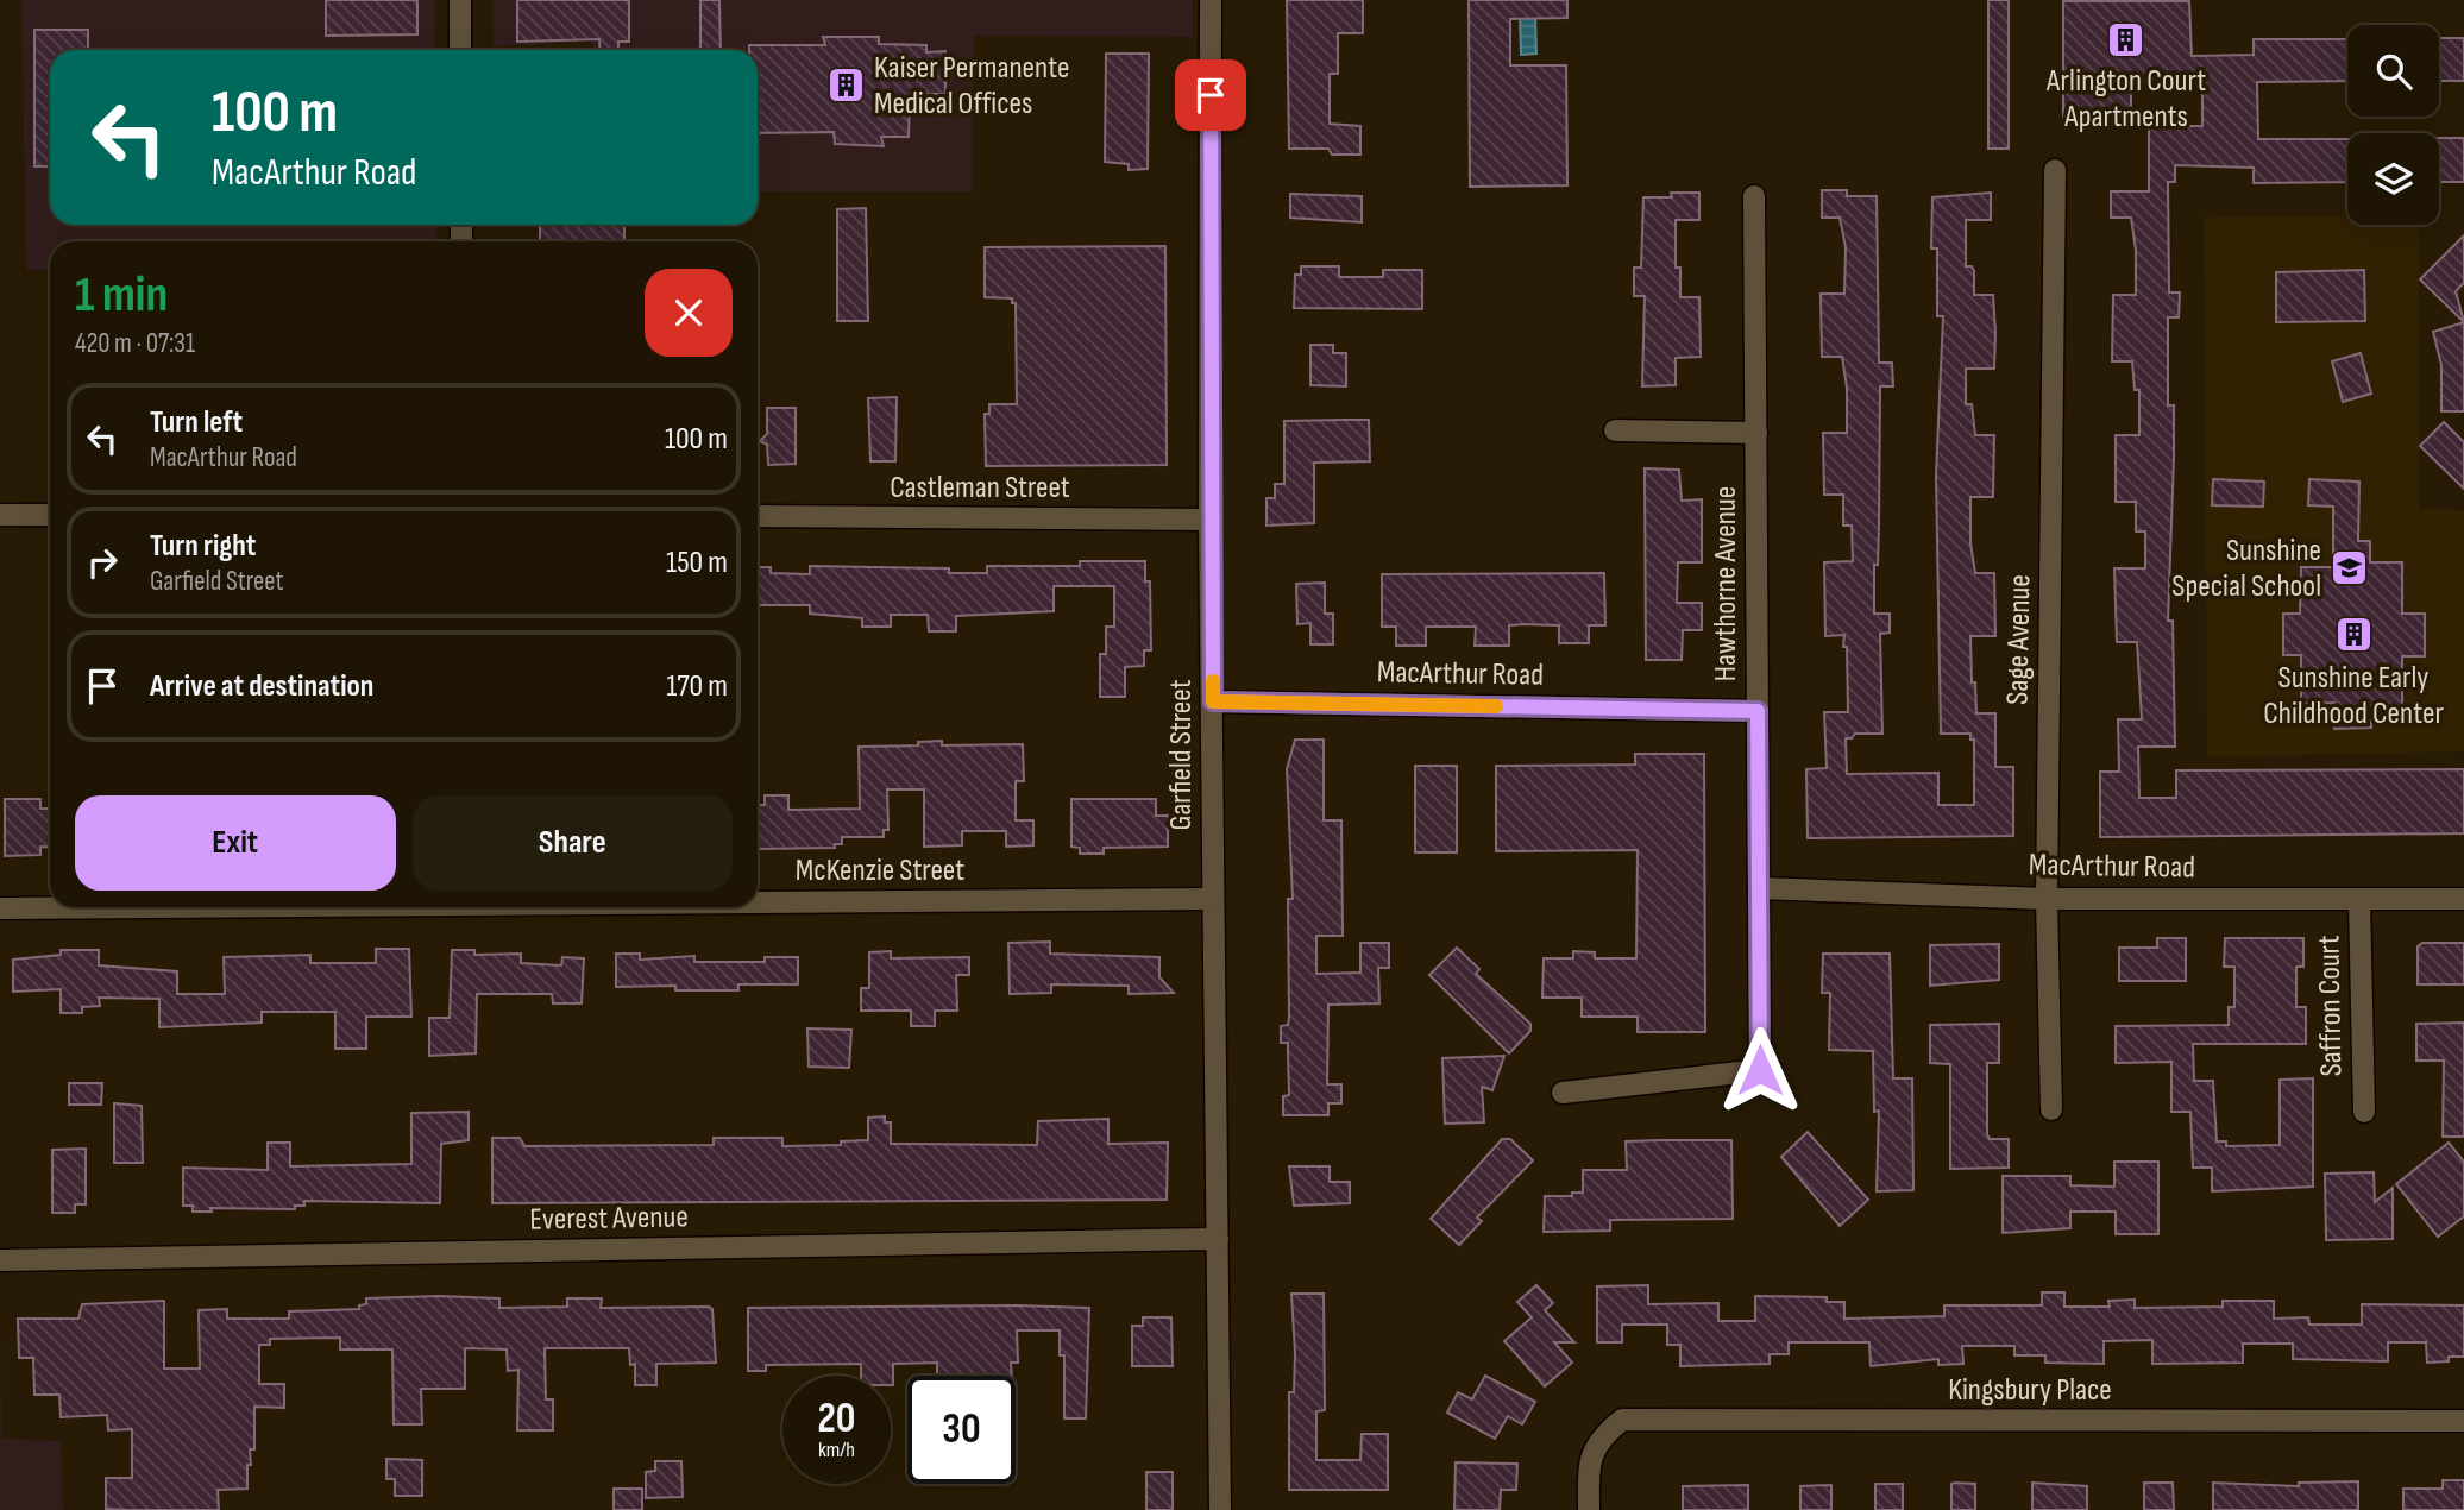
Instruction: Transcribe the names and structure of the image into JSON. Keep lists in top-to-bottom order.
{
  "streets": {
    "street": [
      "Castleman Street",
      "Hawthorne Avenue",
      "Sage Avenue",
      "MacArthur Road",
      "Garfield Street",
      "McKenzie Street",
      "Saffron Court",
      "Everest Avenue",
      "Kingsbury Place"
    ]
  },
  "crossings": [
    ["Castleman Street", "Garfield Street"],
    ["Hawthorne Avenue", "MacArthur Road"],
    ["Sage Avenue", "MacArthur Road"],
    ["MacArthur Road", "Garfield Street"],
    ["MacArthur Road", "Saffron Court"],
    ["Garfield Street", "McKenzie Street"],
    ["Garfield Street", "Everest Avenue"]
  ],
  "places": {
    "building": ["Arlington Court Apartments", "Kaiser Permanente Medical Offices", "Sunshine Early Childhood Center"],
    "school or university": ["Sunshine Special School"]
  },
  "page": {
    "turn": ["100 m", "MacArthur Road"],
    "heading": ["1 min", "420 m · 07:31"],
    "list": [
      {
        "name": "Turn left",
        "note": "MacArthur Road",
        "value": "100 m"
      },
      {
        "name": "Turn right",
        "note": "Garfield Street",
        "value": "150 m"
      },
      {
        "name": "Arrive at destination",
        "value": "170 m"
      }
    ],
    "buttons": ["Exit", "Share"],
    "speed": "20 km/h",
    "limit": "30"
  }
}
